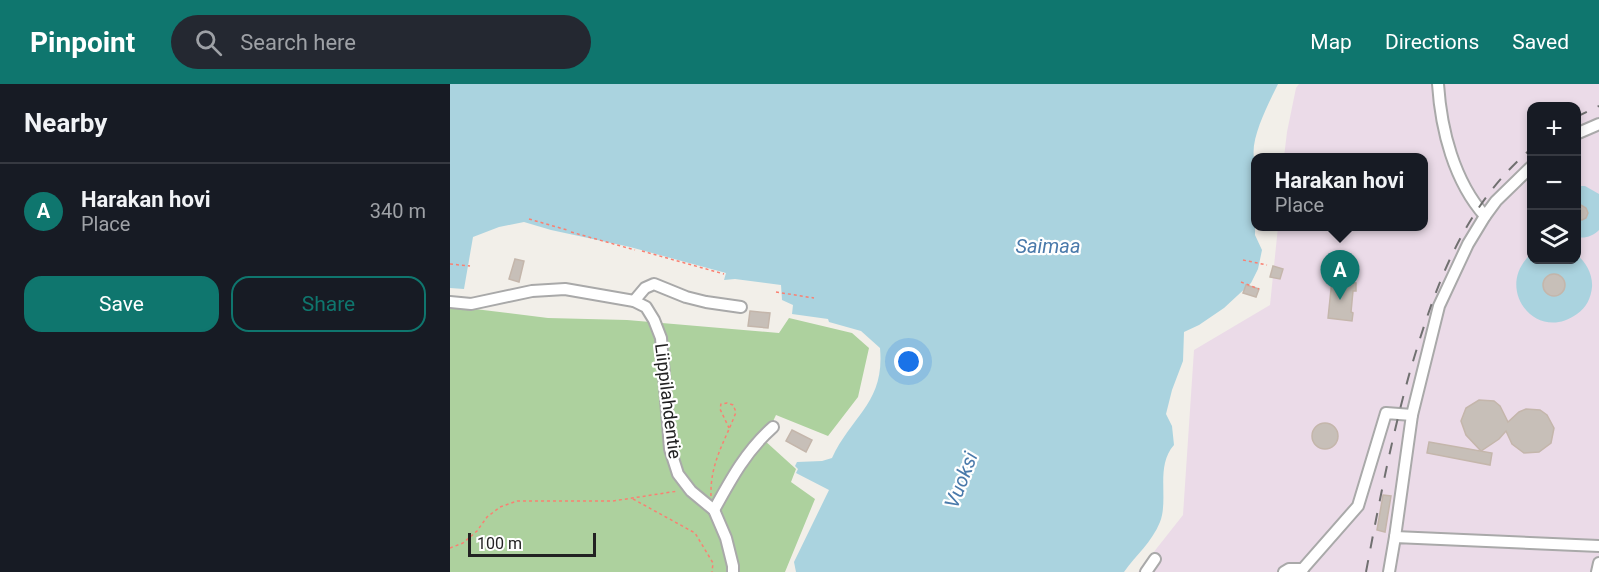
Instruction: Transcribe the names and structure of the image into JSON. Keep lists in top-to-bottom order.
{
  "streets": {
    "street": ["Liippilahdentie"]
  },
  "water": ["Saimaa", "Vuoksi"],
  "scale_bar": "100 m",
  "page": {
    "header": "Pinpoint",
    "search": "Search here",
    "nav": ["Map", "Directions", "Saved"],
    "heading": "Nearby",
    "map_buttons": ["+", "−"],
    "popup": ["Harakan hovi", "Place"],
    "list": [
      {
        "mark": "A",
        "name": "Harakan hovi",
        "note": "Place",
        "value": "340 m"
      }
    ],
    "pins": "A",
    "buttons": ["Save", "Share"],
    "scale": "100 m"
  }
}
